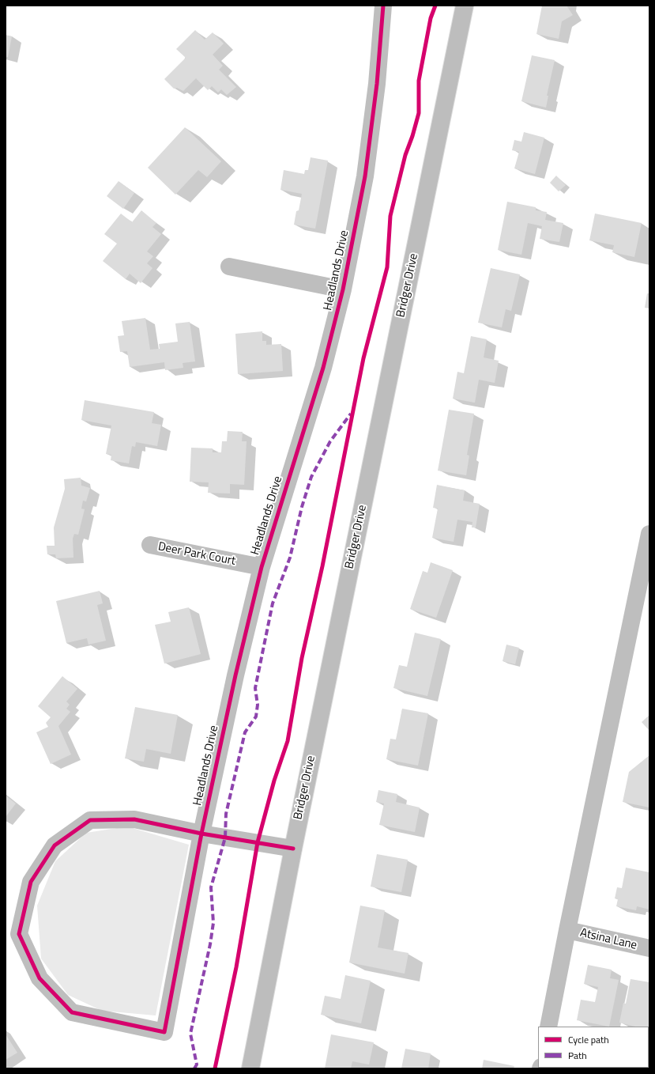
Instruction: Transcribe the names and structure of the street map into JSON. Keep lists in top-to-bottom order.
{
  "streets": {
    "main road": ["Bridger Drive"],
    "street": ["Headlands Drive", "Deer Park Court", "Atsina Lane"]
  },
  "crossings": [
    ["Headlands Drive", "Deer Park Court"]
  ],
  "legend": ["Cycle path", "Path"]
}
